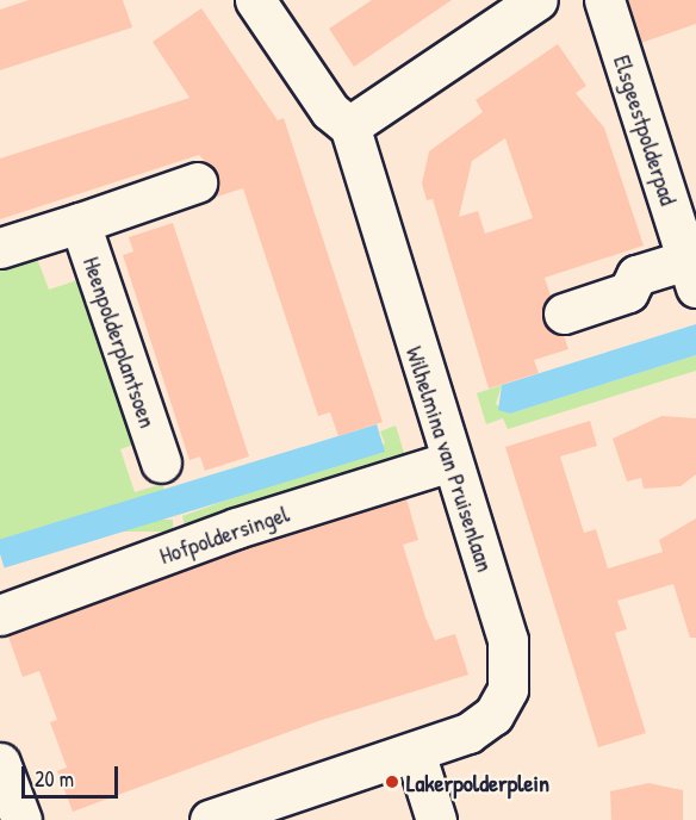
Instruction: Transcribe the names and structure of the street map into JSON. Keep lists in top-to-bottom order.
{
  "streets": {
    "street": [
      "Elsgeestpolderpad",
      "Heenpolderplantsoen",
      "Wilhelmina van Pruisenlaan",
      "Hofpoldersingel"
    ]
  },
  "crossings": [
    ["Wilhelmina van Pruisenlaan", "Hofpoldersingel"]
  ],
  "places": ["Lakerpolderplein"],
  "scale_bar": "20 m"
}
